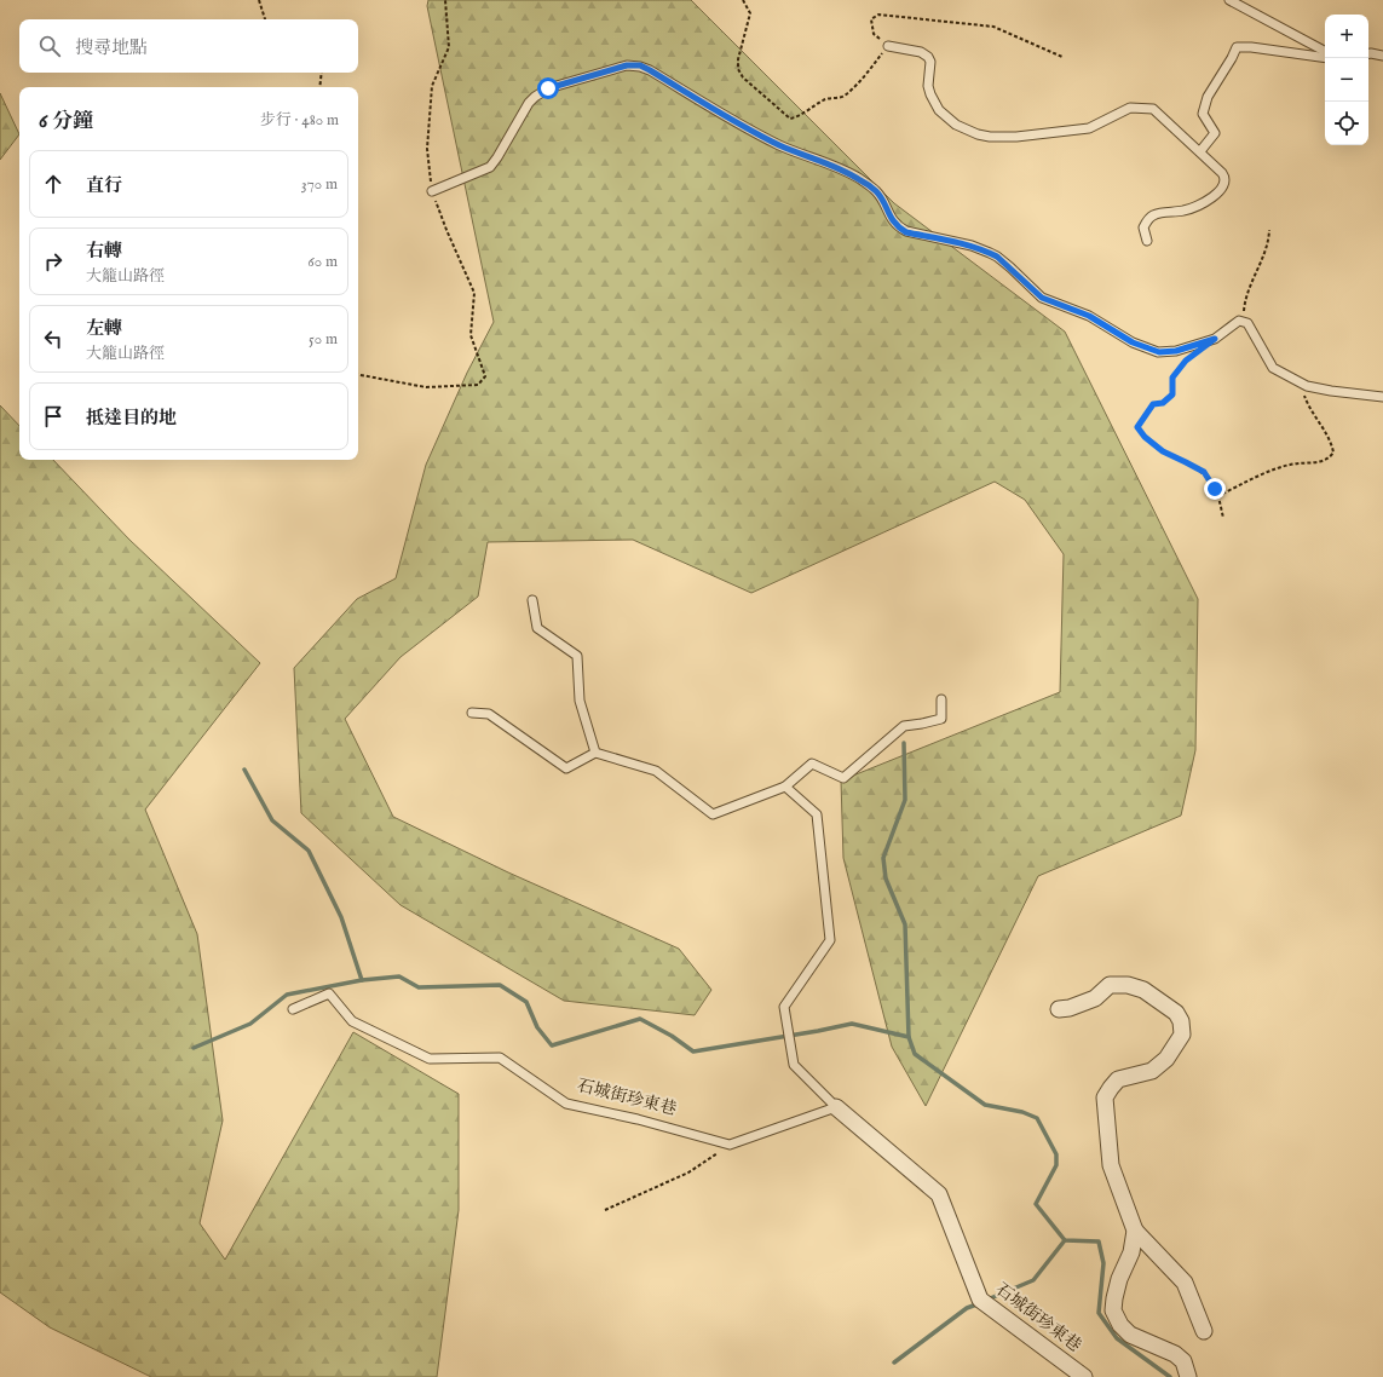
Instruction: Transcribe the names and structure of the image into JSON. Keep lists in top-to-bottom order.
{
  "streets": {
    "street": ["石城街珍東巷"]
  },
  "page": {
    "map_buttons": ["+", "−"],
    "search": "搜尋地點",
    "heading": ["6 分鐘", "步行 · 480 m"],
    "list": [
      ["直行", "370 m"],
      ["右轉", "大籠山路徑", "60 m"],
      ["左轉", "大籠山路徑", "50 m"],
      "抵達目的地"
    ]
  }
}
